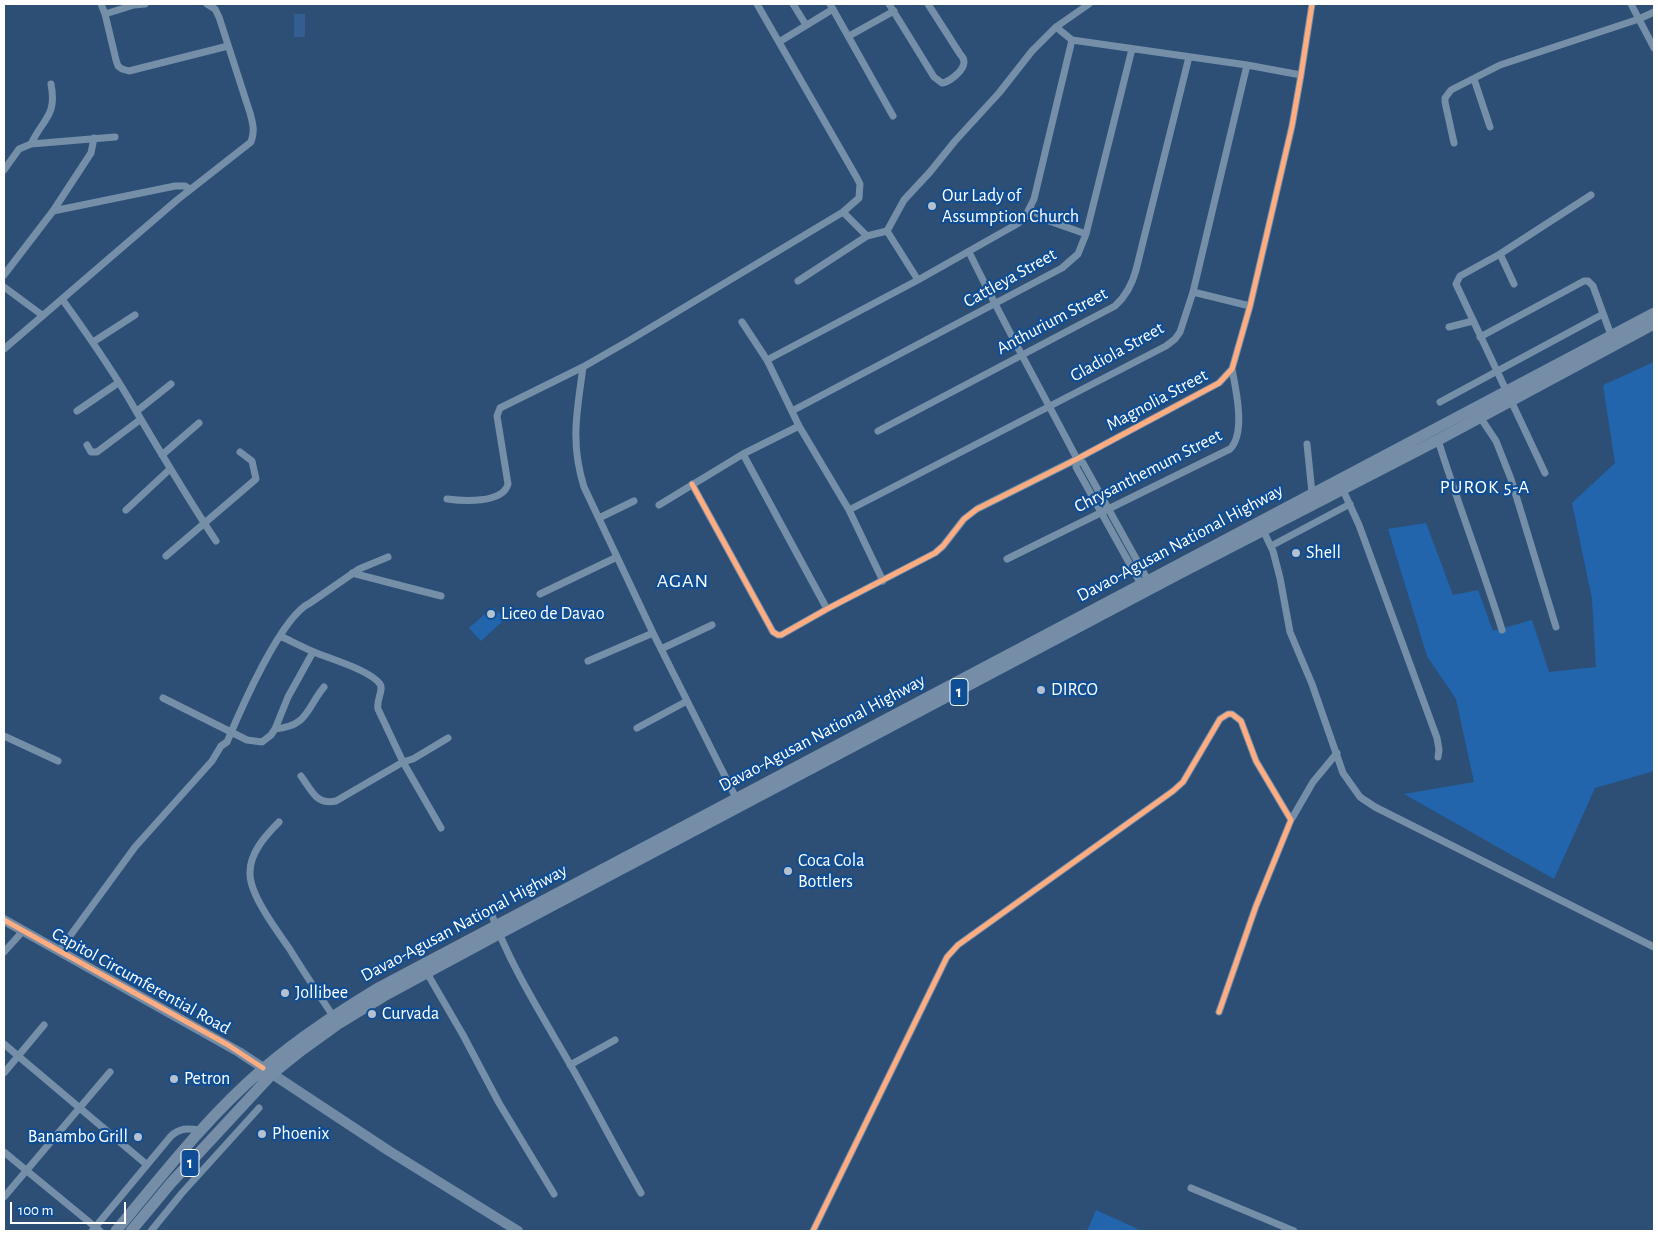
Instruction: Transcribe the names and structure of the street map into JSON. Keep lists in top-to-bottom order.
{
  "streets": {
    "highway": ["Davao-Agusan National Highway", "1"],
    "main road": ["Capitol Circumferential Road"],
    "street": [
      "Cattleya Street",
      "Anthurium Street",
      "Gladiola Street",
      "Magnolia Street",
      "Chrysanthemum Street"
    ]
  },
  "crossings": [
    ["Magnolia Street", "Chrysanthemum Street"],
    ["Davao-Agusan National Highway", "Capitol Circumferential Road"]
  ],
  "districts": ["PUROK 5-A", "AGAN"],
  "places": [
    "Our Lady of Assumption Church",
    "Shell",
    "Liceo de Davao",
    "DIRCO",
    "Coca Cola Bottlers",
    "Jollibee",
    "Curvada",
    "Petron",
    "Phoenix",
    "Banambo Grill"
  ],
  "scale_bar": "100 m"
}
